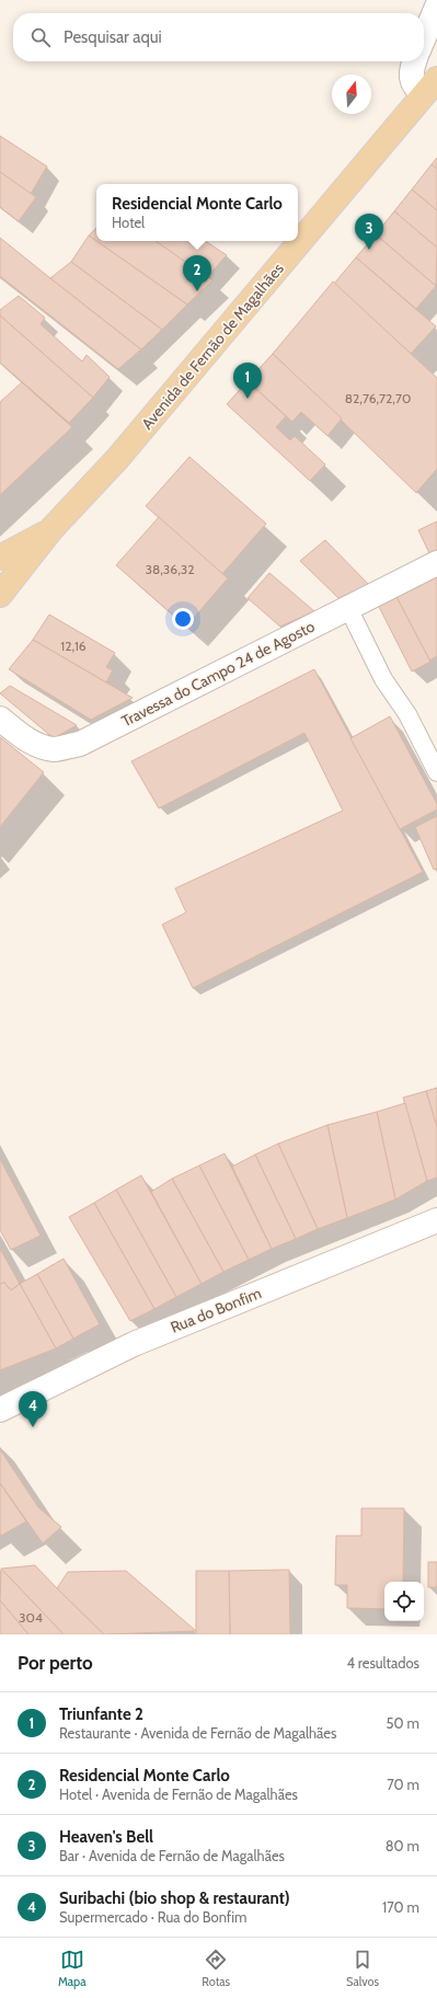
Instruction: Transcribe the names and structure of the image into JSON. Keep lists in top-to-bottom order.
{
  "streets": {
    "main road": ["Avenida de Fernão de Magalhães"],
    "street": ["Travessa do Campo 24 de Agosto", "Rua do Bonfim"]
  },
  "house_numbers": [
    "82,76,72,70",
    "38,36,32",
    "12,16",
    "304"
  ],
  "north": "top",
  "page": {
    "search": "Pesquisar aqui",
    "popup": ["Residencial Monte Carlo", "Hotel"],
    "pins": [
      "3",
      "2",
      "1",
      "4"
    ],
    "heading": ["Por perto", "4 resultados"],
    "list": [
      {
        "mark": "1",
        "name": "Triunfante 2",
        "note": "Restaurante · Avenida de Fernão de Magalhães",
        "value": "50 m"
      },
      {
        "mark": "2",
        "name": "Residencial Monte Carlo",
        "note": "Hotel · Avenida de Fernão de Magalhães",
        "value": "70 m"
      },
      {
        "mark": "3",
        "name": "Heaven's Bell",
        "note": "Bar · Avenida de Fernão de Magalhães",
        "value": "80 m"
      },
      {
        "mark": "4",
        "name": "Suribachi (bio shop & restaurant)",
        "note": "Supermercado · Rua do Bonfim",
        "value": "170 m"
      }
    ],
    "nav": ["Mapa", "Rotas", "Salvos"]
  }
}
